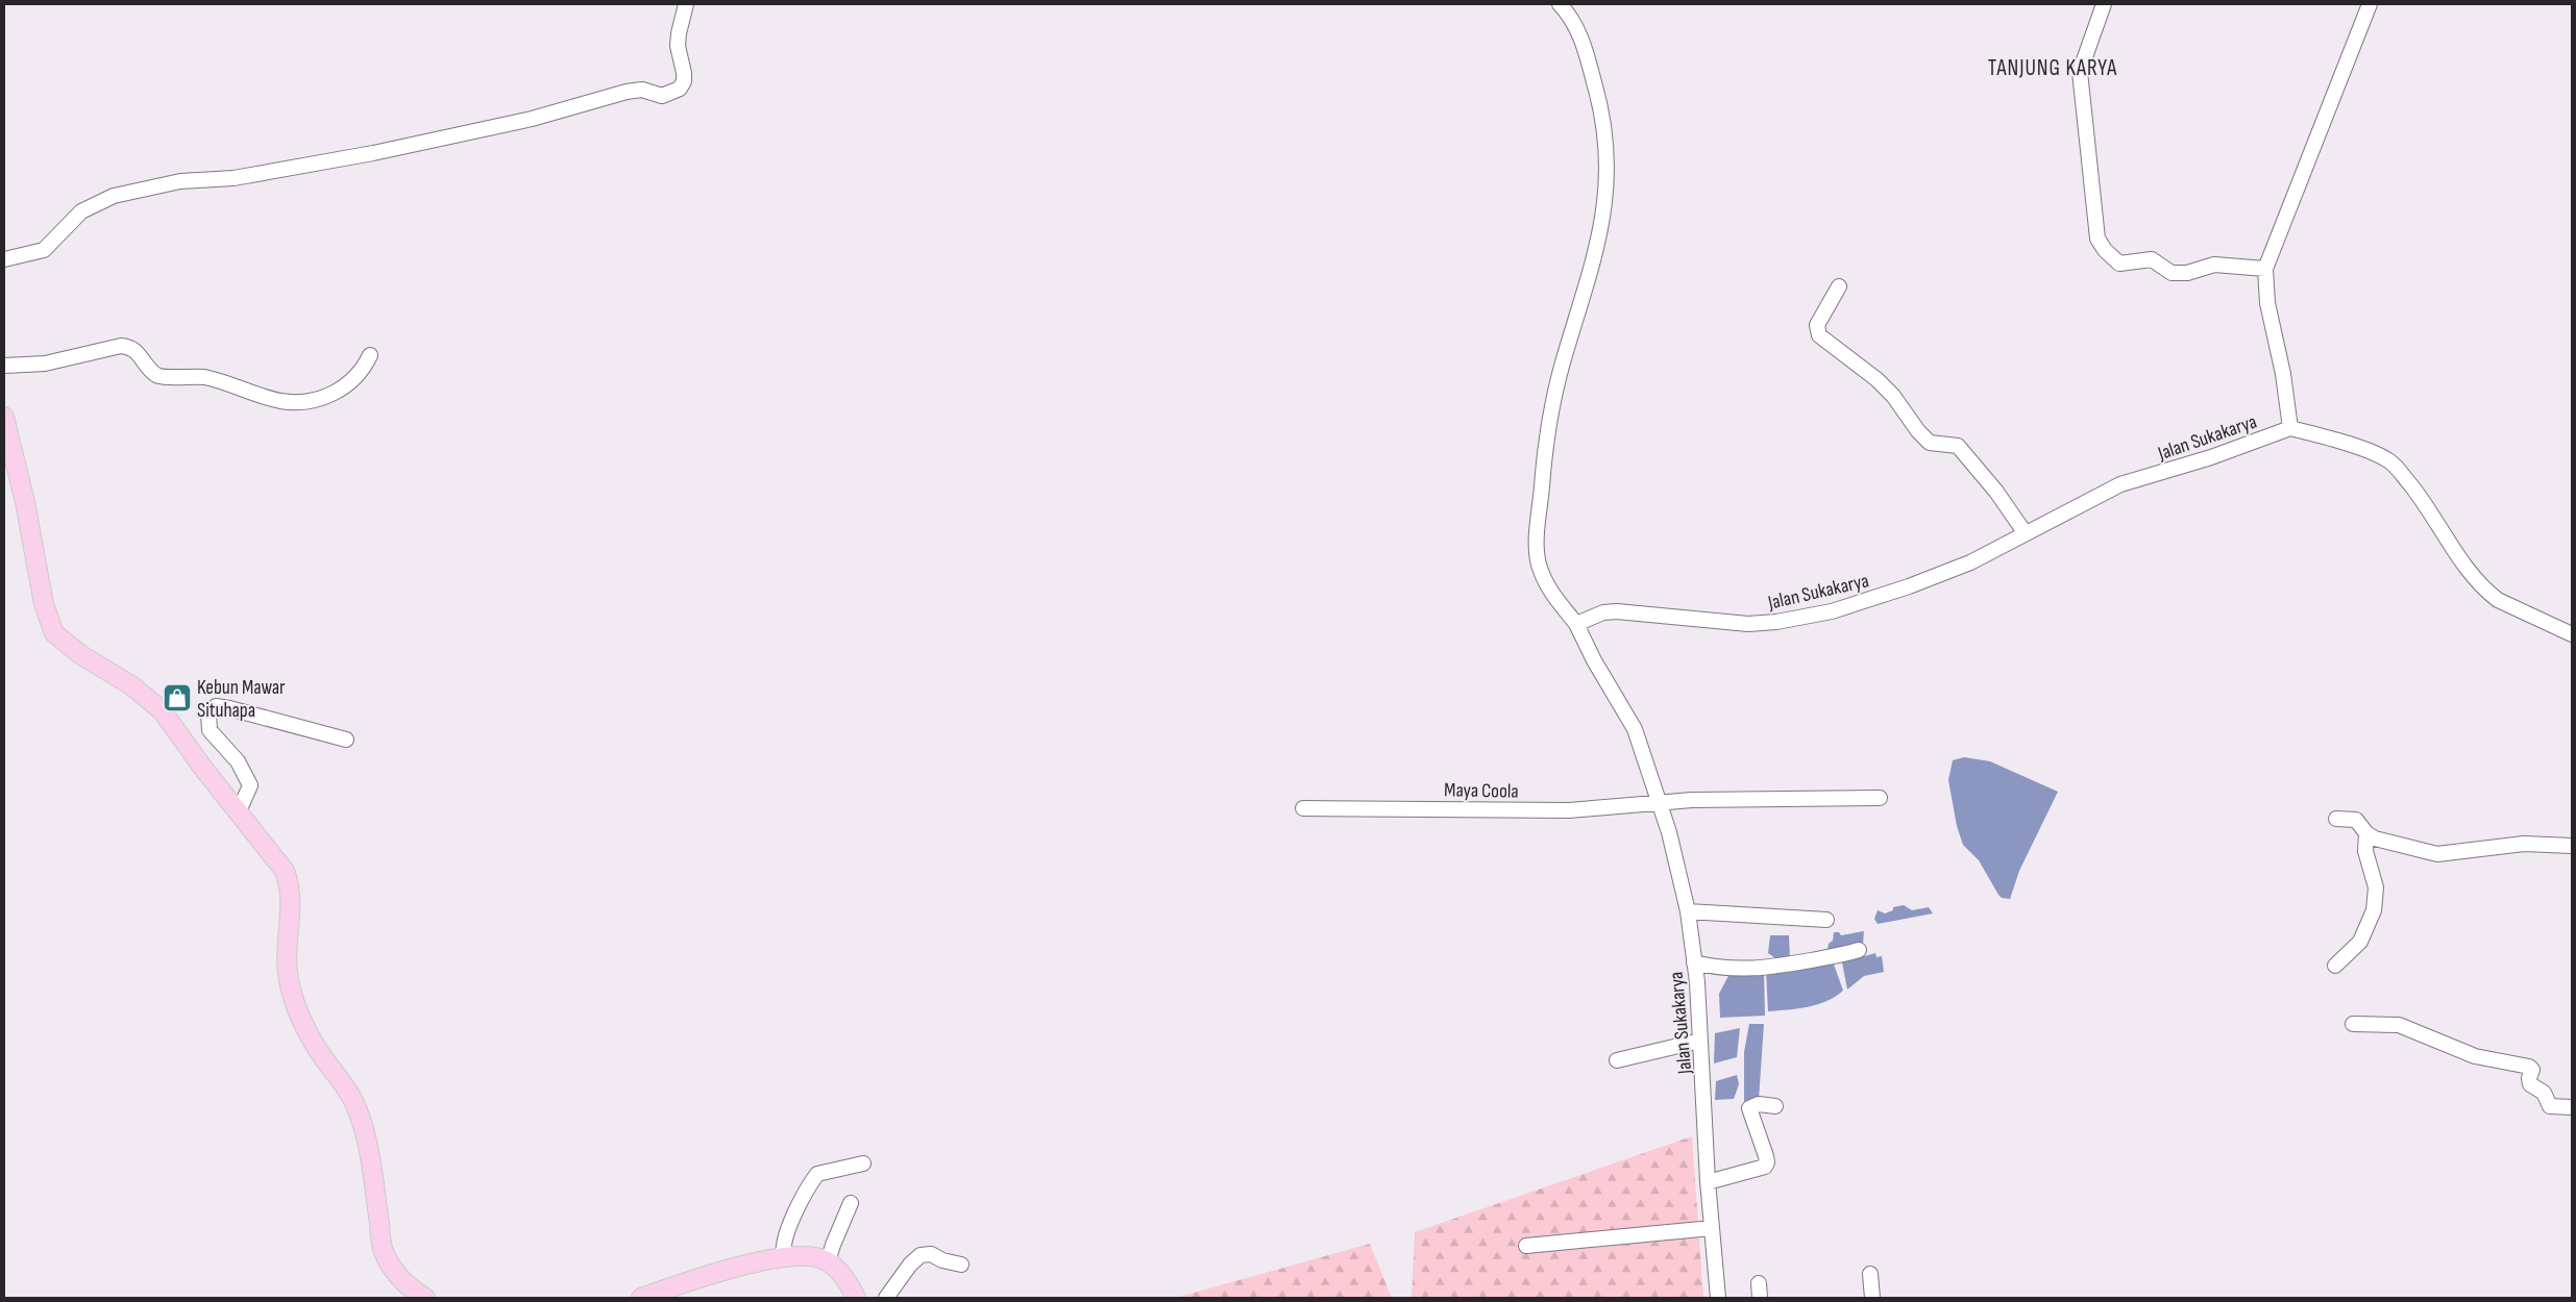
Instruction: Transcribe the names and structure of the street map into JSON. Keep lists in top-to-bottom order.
{
  "streets": {
    "street": ["Jalan Sukakarya", "Maya Coola"]
  },
  "crossings": [
    ["Jalan Sukakarya", "Maya Coola"]
  ],
  "districts": ["TANJUNG KARYA"],
  "places": {
    "shop": ["Kebun Mawar Situhapa"]
  }
}
